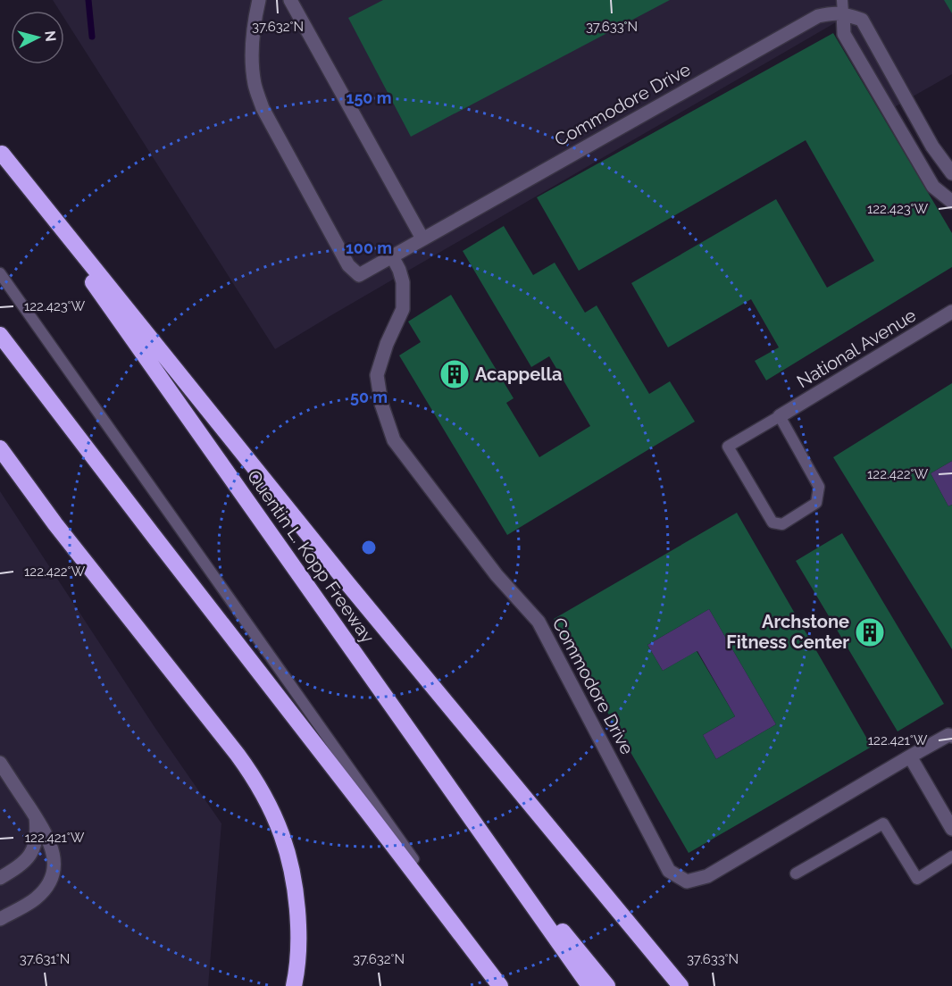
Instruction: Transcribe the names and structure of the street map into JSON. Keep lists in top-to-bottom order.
{
  "streets": {
    "highway": ["Quentin L. Kopp Freeway"],
    "street": ["Commodore Drive", "National Avenue"]
  },
  "places": {
    "building": ["Acappella", "Archstone Fitness Center"]
  },
  "north": "right",
  "coordinates": [
    "37.632°N",
    "37.633°N",
    "122.423°W",
    "122.422°W",
    "122.421°W",
    "37.631°N"
  ],
  "rings": ["150 m", "100 m", "50 m"]
}
